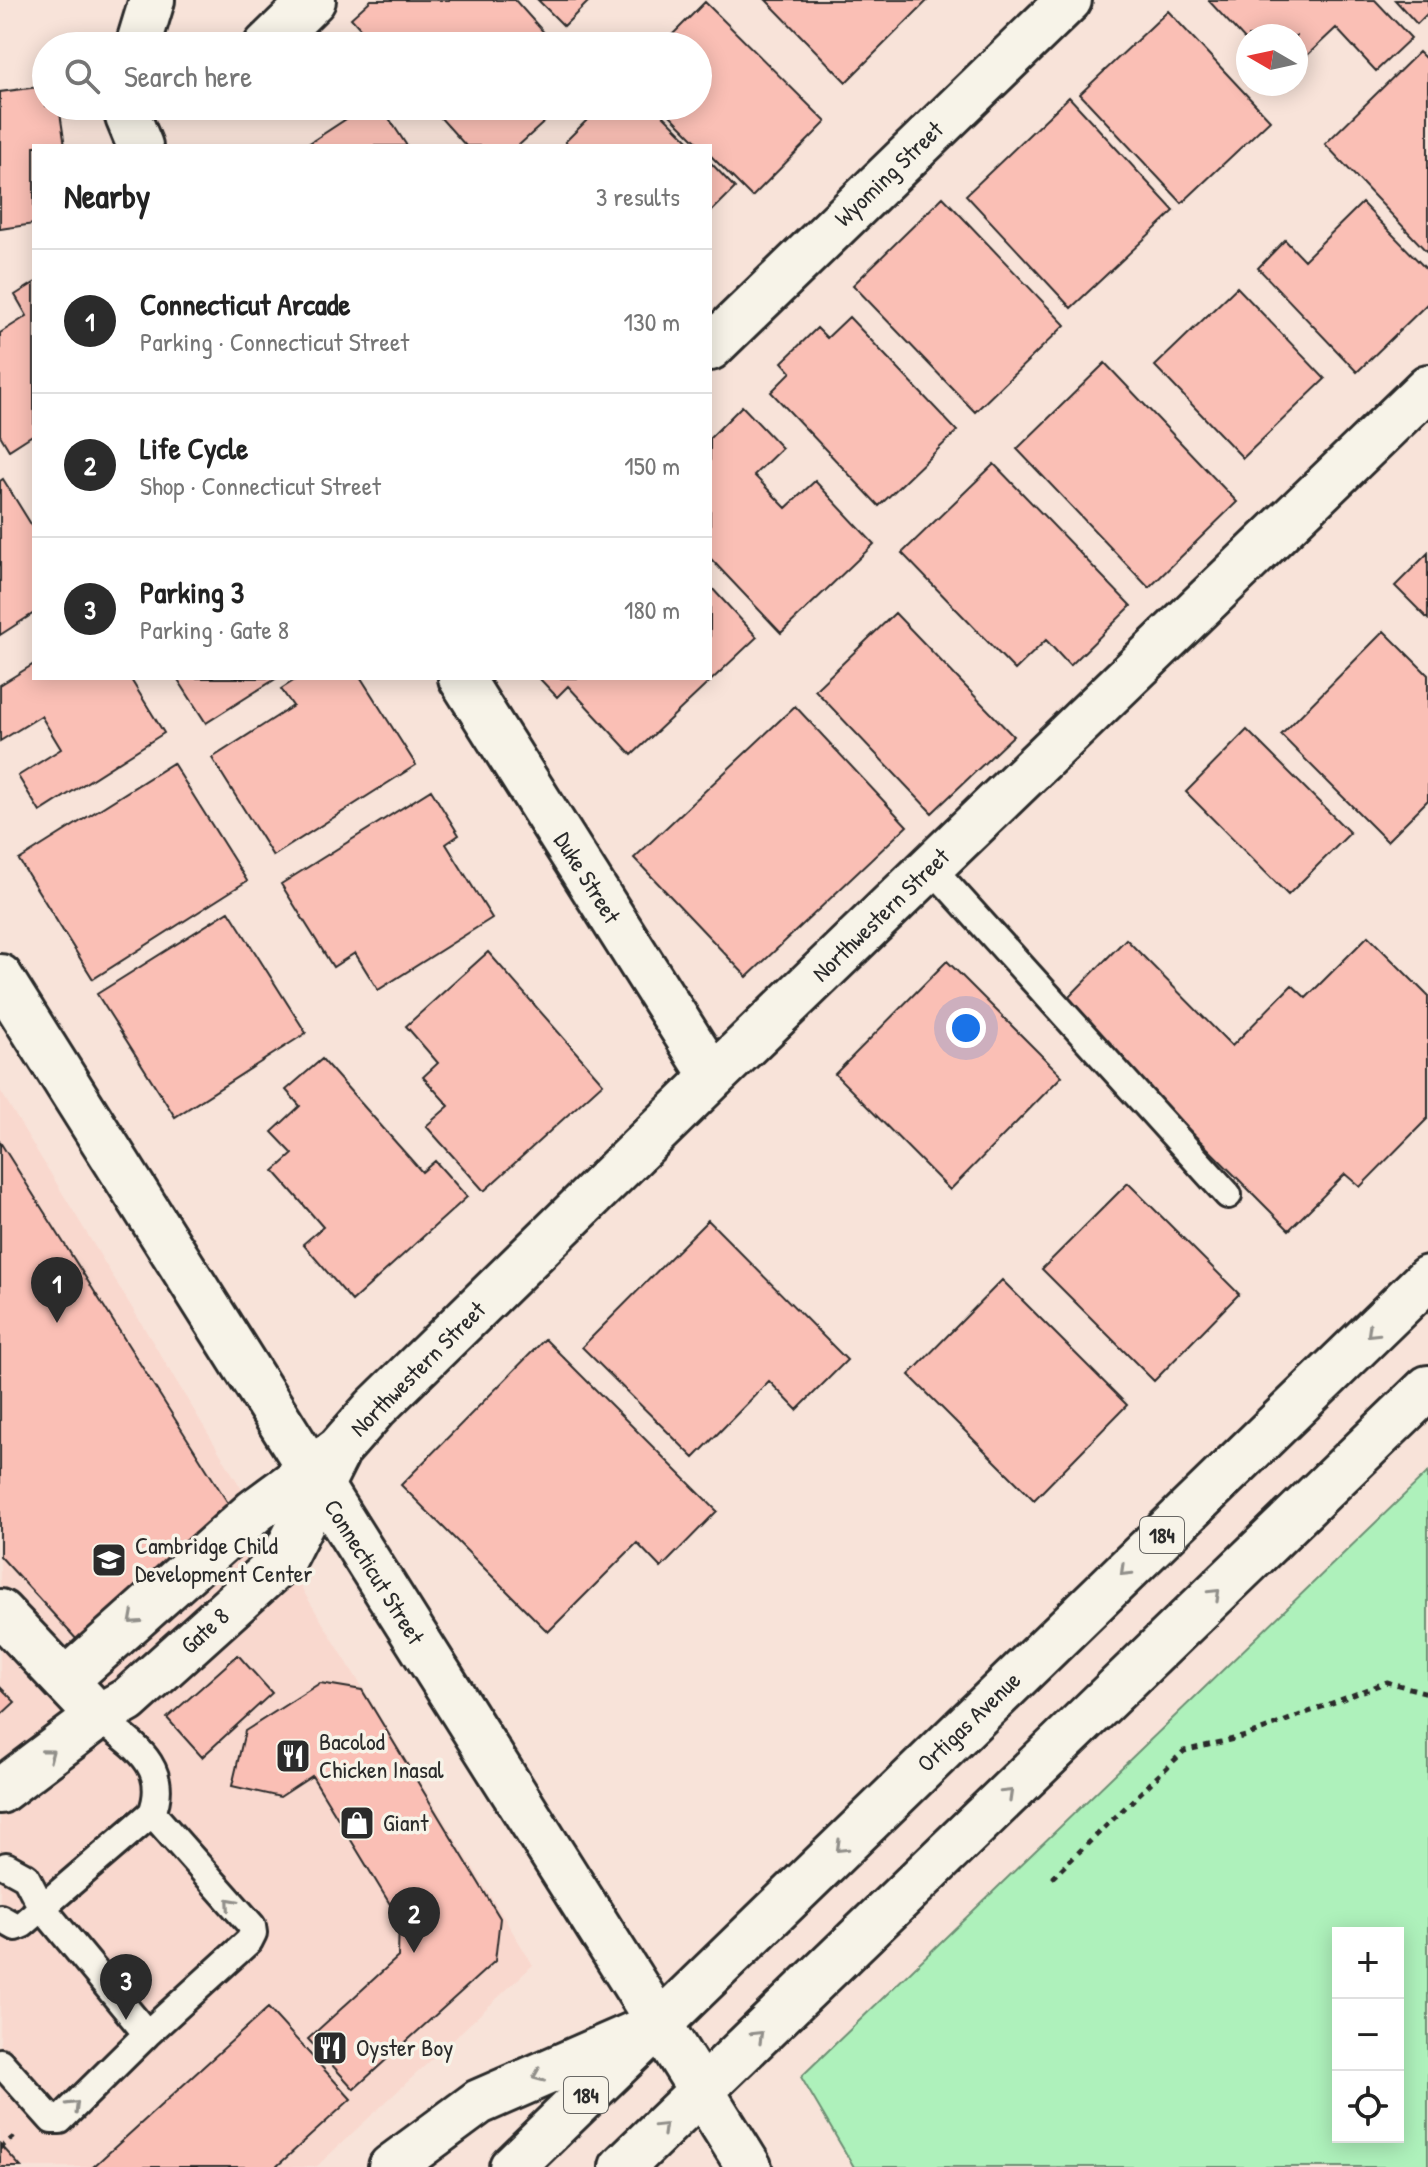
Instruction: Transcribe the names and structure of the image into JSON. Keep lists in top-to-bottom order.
{
  "streets": {
    "street": [
      "Wyoming Street",
      "Duke Street",
      "Northwestern Street",
      "184",
      "Connecticut Street",
      "Gate 8",
      "Ortigas Avenue"
    ]
  },
  "crossings": [
    ["Duke Street", "Northwestern Street"],
    ["Northwestern Street", "Connecticut Street"],
    ["Northwestern Street", "Gate 8"],
    ["Connecticut Street", "Gate 8"],
    ["Connecticut Street", "Ortigas Avenue"]
  ],
  "places": {
    "school or university": ["Cambridge Child Development Center"],
    "restaurant": ["Bacolod Chicken Inasal", "Oyster Boy"],
    "shop": ["Giant"]
  },
  "north": "left",
  "page": {
    "search": "Search here",
    "heading": ["Nearby", "3 results"],
    "list": [
      {
        "mark": "1",
        "name": "Connecticut Arcade",
        "note": "Parking · Connecticut Street",
        "value": "130 m"
      },
      {
        "mark": "2",
        "name": "Life Cycle",
        "note": "Shop · Connecticut Street",
        "value": "150 m"
      },
      {
        "mark": "3",
        "name": "Parking 3",
        "note": "Parking · Gate 8",
        "value": "180 m"
      }
    ],
    "pins": ["1", "2", "3"],
    "map_buttons": ["+", "−"]
  }
}
